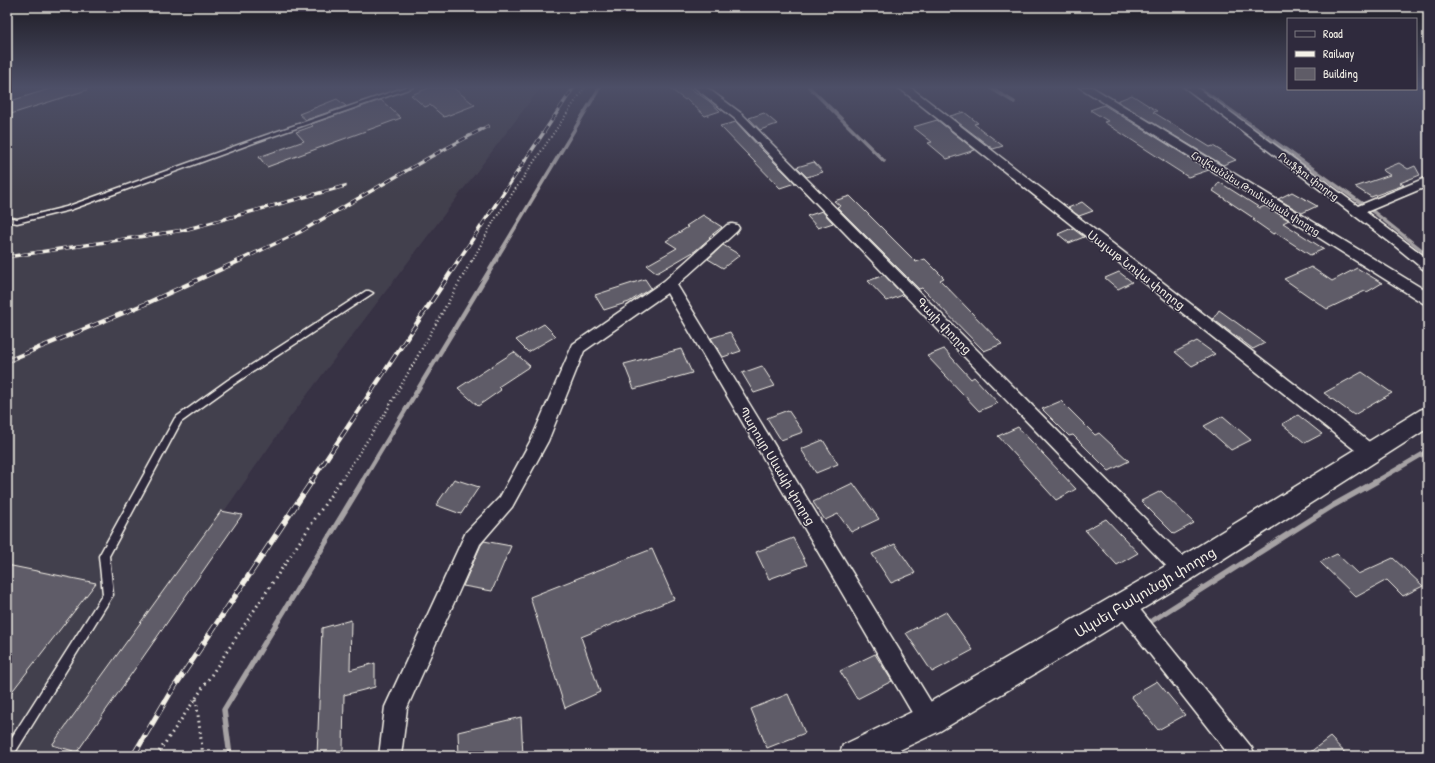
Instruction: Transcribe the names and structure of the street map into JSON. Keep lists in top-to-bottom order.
{
  "streets": {
    "main road": ["Ակսել Բակունցի փողոց"],
    "street": [
      "Րաֆֆու փողոց",
      "Հովհաննես Թումանյան փողոց",
      "Սայաթ Նովա փողոց",
      "Գայի փողոց",
      "Պարույր Սևակի փողոց"
    ]
  },
  "crossings": [
    ["Սայաթ Նովա փողոց", "Ակսել Բակունցի փողոց"],
    ["Գայի փողոց", "Ակսել Բակունցի փողոց"],
    ["Պարույր Սևակի փողոց", "Ակսել Բակունցի փողոց"]
  ],
  "legend": ["Road", "Railway", "Building"]
}
